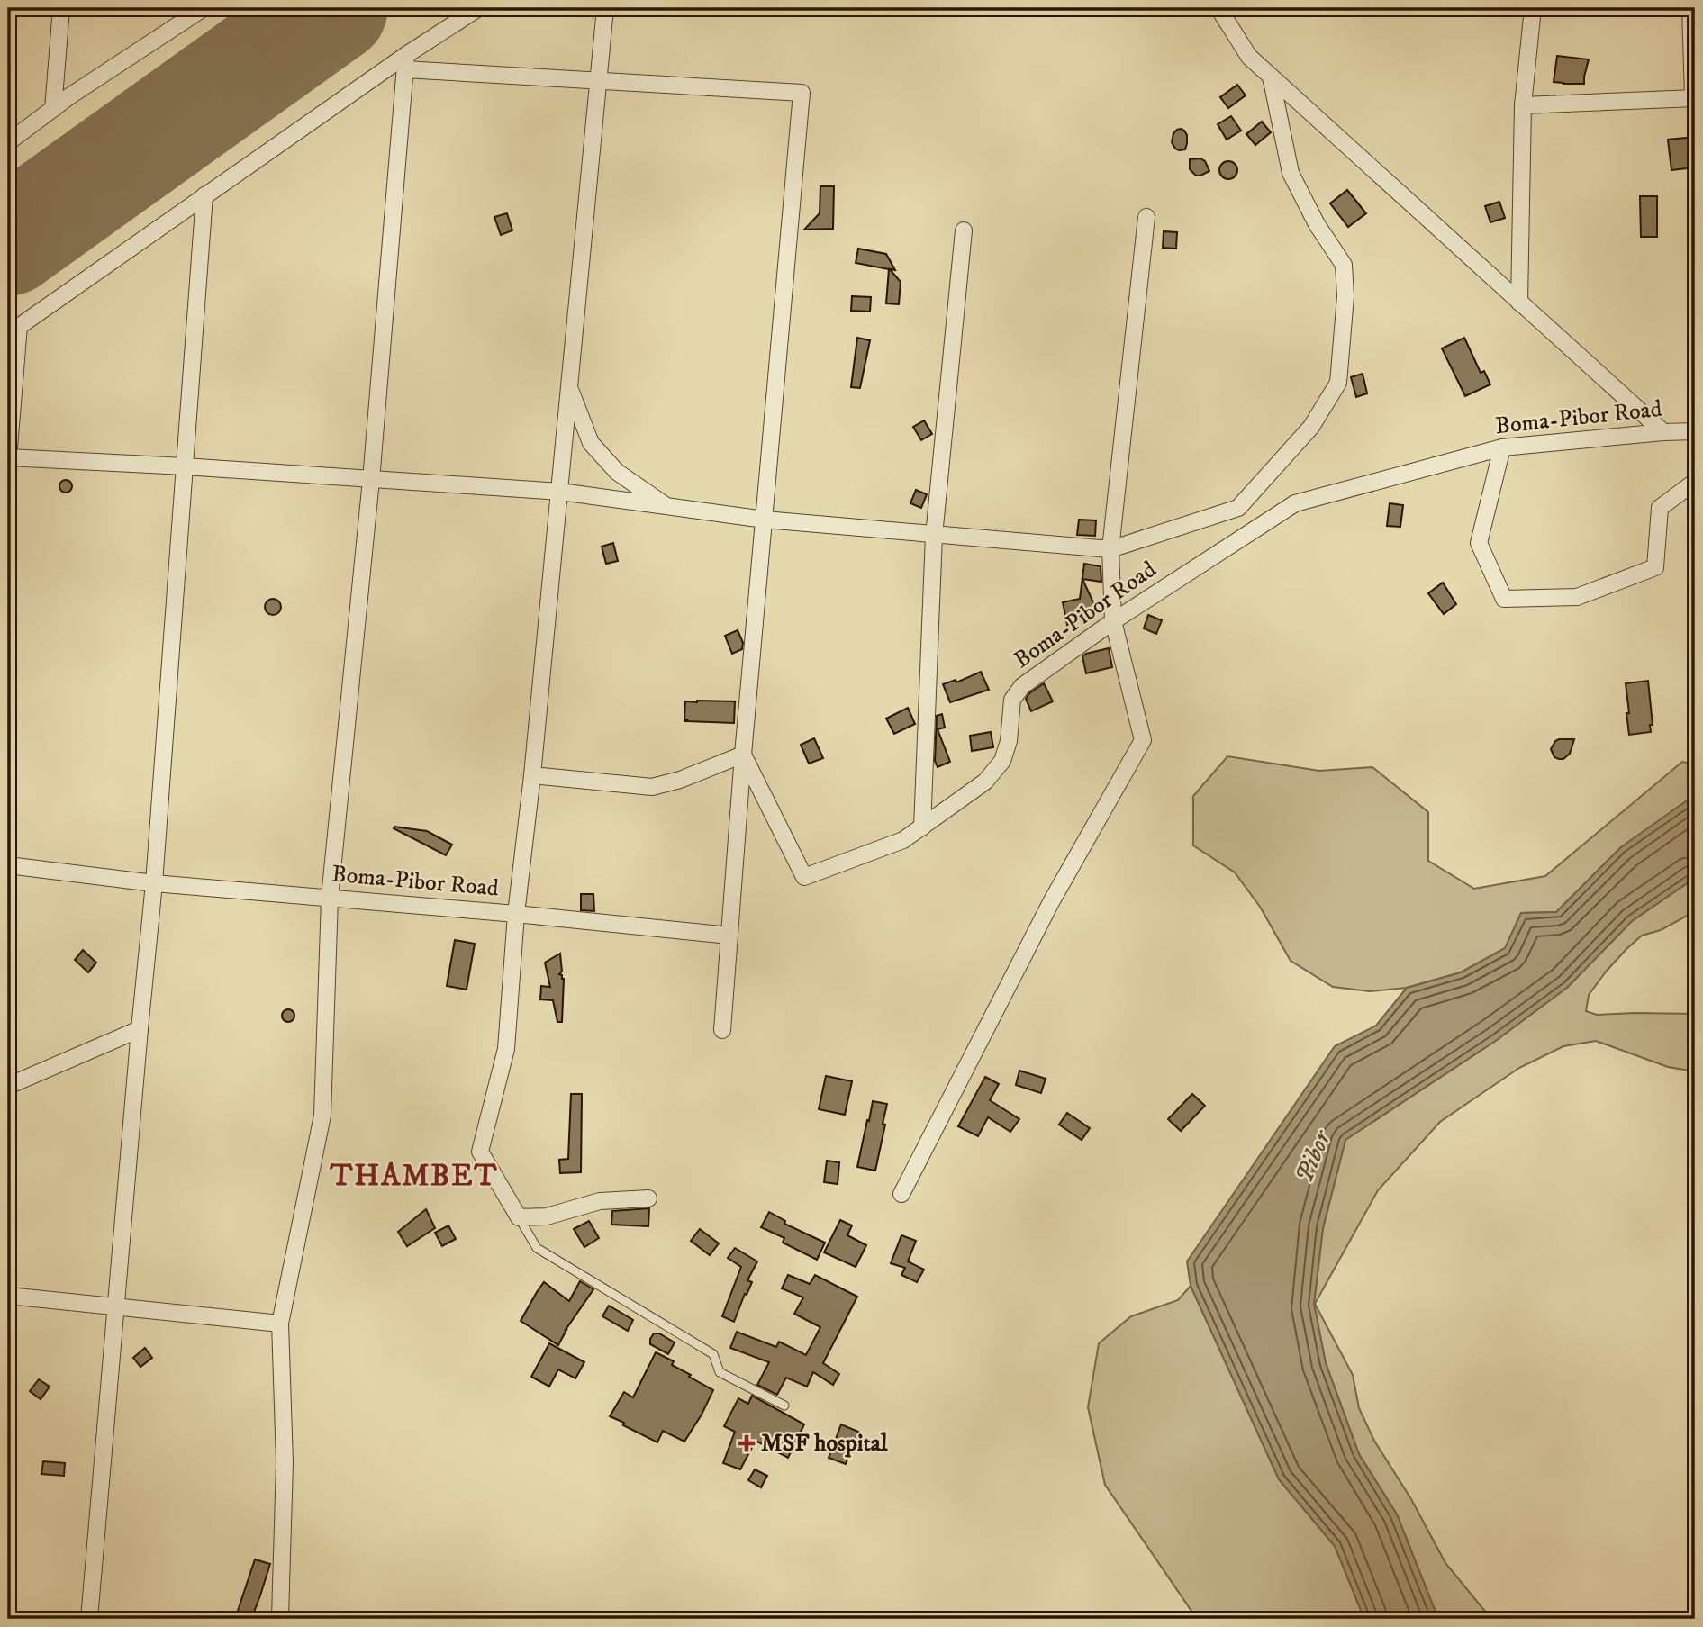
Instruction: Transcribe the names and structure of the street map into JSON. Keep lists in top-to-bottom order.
{
  "streets": {
    "street": ["Boma-Pibor Road"]
  },
  "districts": ["THAMBET"],
  "water": ["Pibor"],
  "places": {
    "health": ["MSF hospital"]
  }
}
